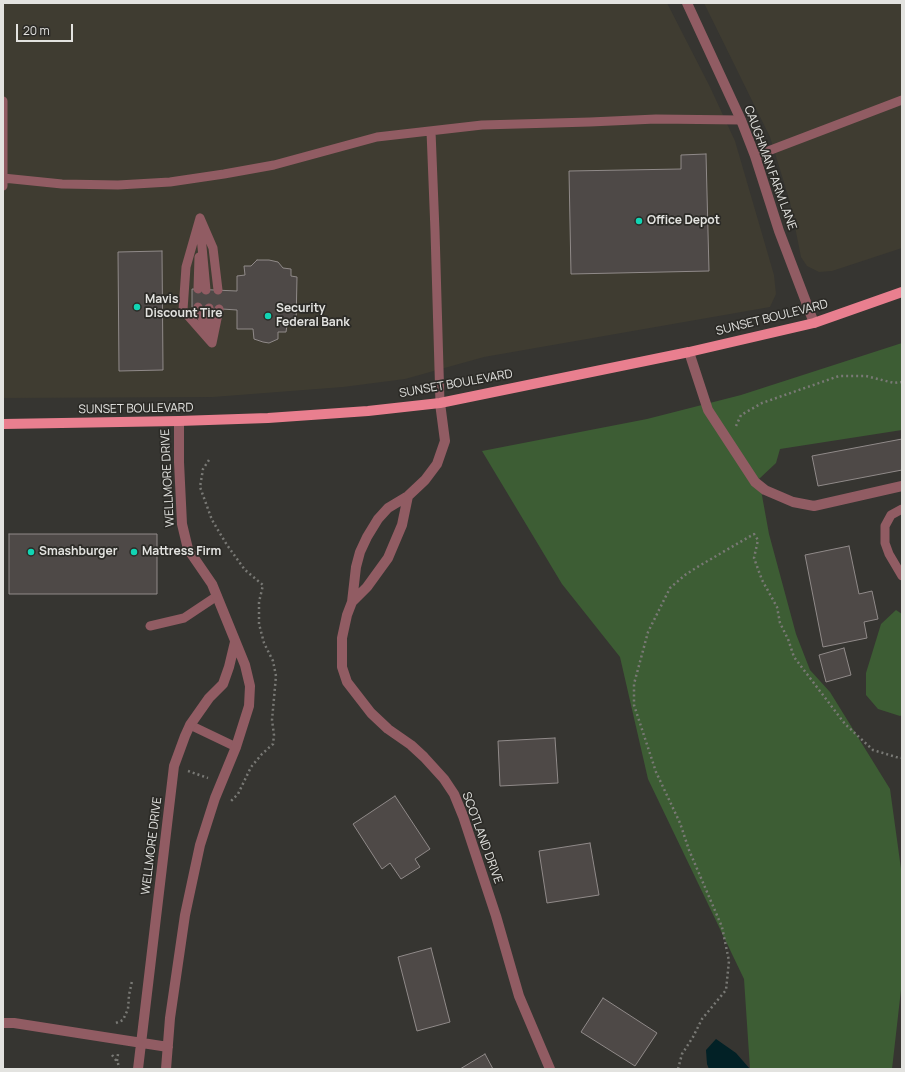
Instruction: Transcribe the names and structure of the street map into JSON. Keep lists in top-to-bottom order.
{
  "streets": {
    "main road": ["SUNSET BOULEVARD"],
    "street": ["CAUGHMAN FARM LANE", "WELLMORE DRIVE", "SCOTLAND DRIVE"]
  },
  "crossings": [
    ["CAUGHMAN FARM LANE", "SUNSET BOULEVARD"],
    ["SUNSET BOULEVARD", "WELLMORE DRIVE"],
    ["SUNSET BOULEVARD", "SCOTLAND DRIVE"]
  ],
  "places": [
    "Office Depot",
    "Mavis Discount Tire",
    "Security Federal Bank",
    "Smashburger",
    "Mattress Firm"
  ],
  "scale_bar": "20 m"
}
